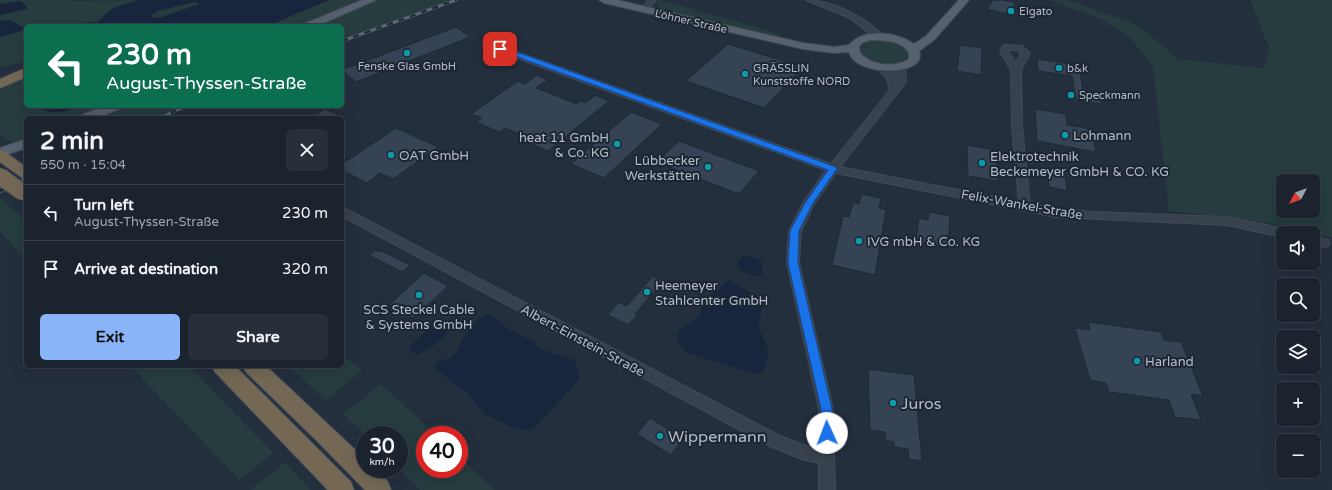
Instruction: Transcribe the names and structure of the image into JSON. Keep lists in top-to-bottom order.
{
  "streets": {
    "main road": ["Löhner Straße"],
    "street": ["Felix-Wankel-Straße", "Albert-Einstein-Straße"]
  },
  "places": [
    "Elgato",
    "Fenske Glas GmbH",
    "b&k",
    "GRÄSSLIN Kunststoffe NORD",
    "Speckmann",
    "Lohmann",
    "heat 11 GmbH & Co. KG",
    "OAT GmbH",
    "Elektrotechnik Beckemeyer GmbH & CO. KG",
    "Lübbecker Werkstätten",
    "IVG mbH & Co. KG",
    "Heemeyer Stahlcenter GmbH",
    "SCS Steckel Cable & Systems GmbH",
    "Harland",
    "Juros",
    "Wippermann"
  ],
  "north": "bottom left",
  "page": {
    "turn": ["230 m", "August-Thyssen-Straße"],
    "heading": ["2 min", "550 m · 15:04"],
    "map_buttons": ["+", "−"],
    "list": [
      {
        "name": "Turn left",
        "note": "August-Thyssen-Straße",
        "value": "230 m"
      },
      {
        "name": "Arrive at destination",
        "value": "320 m"
      }
    ],
    "buttons": ["Exit", "Share"],
    "speed": "30 km/h",
    "limit": "40"
  }
}
